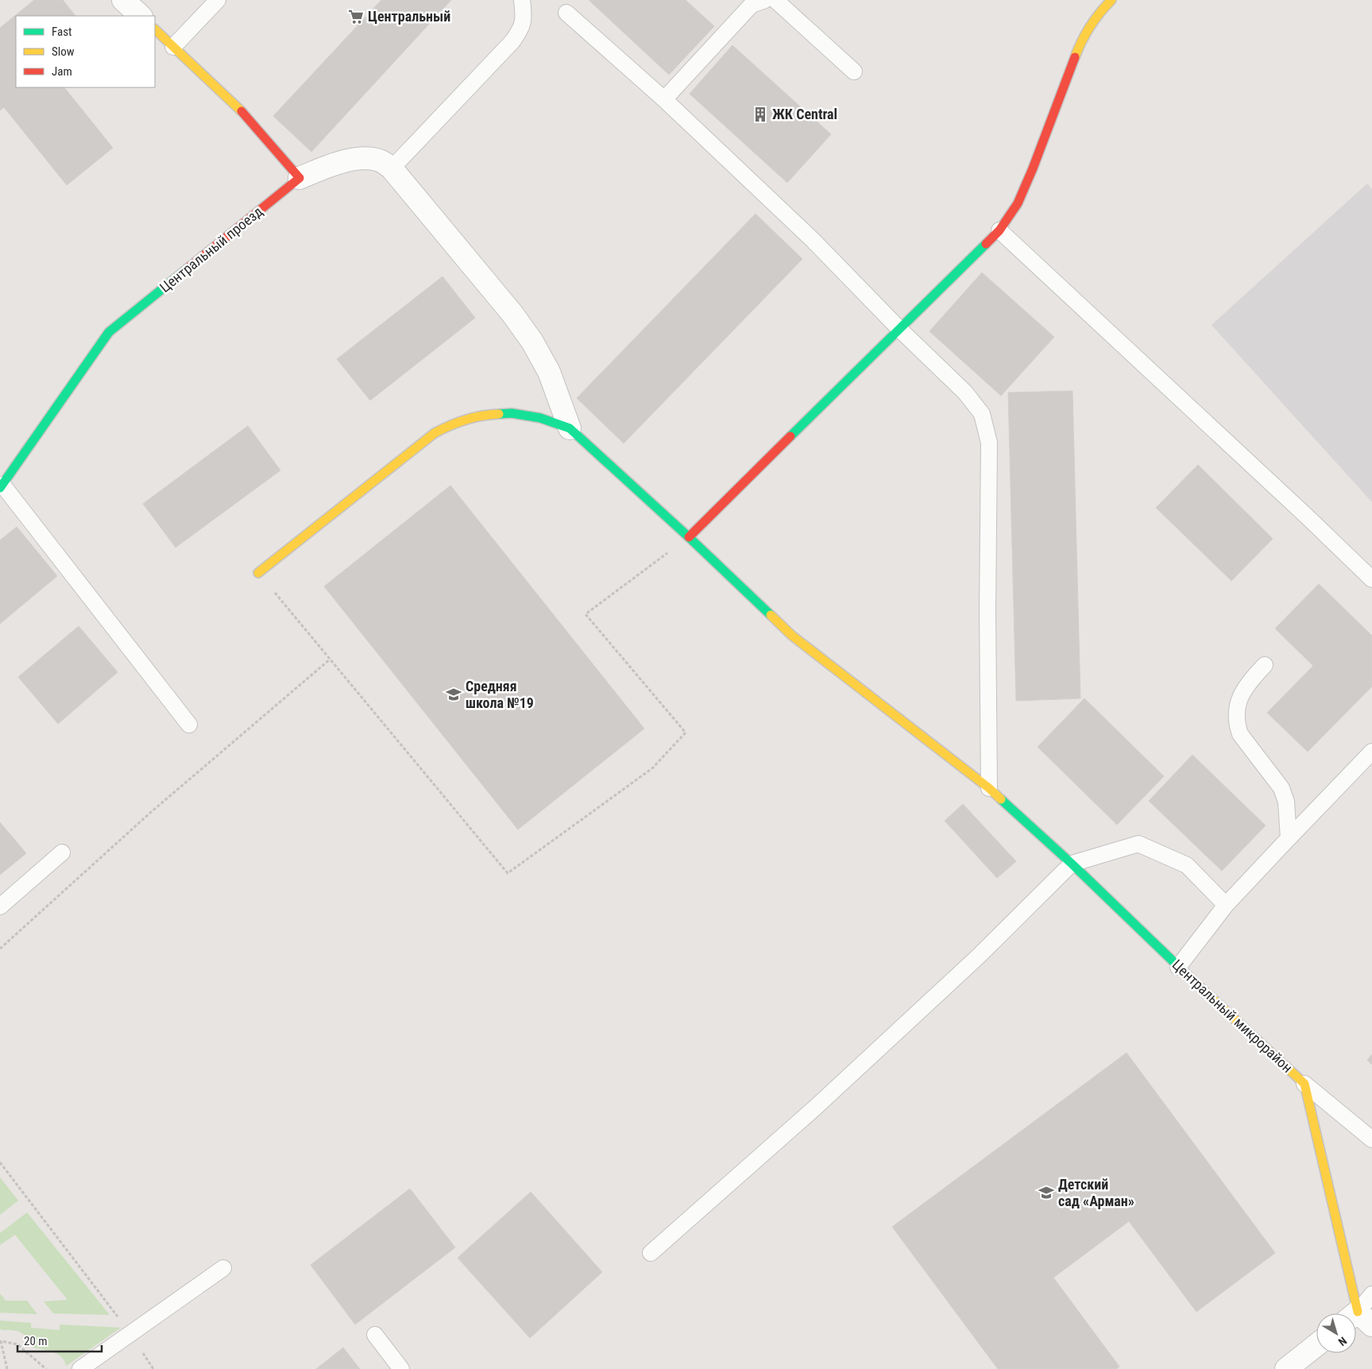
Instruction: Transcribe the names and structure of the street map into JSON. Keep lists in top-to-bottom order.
{
  "streets": {
    "street": ["Центральный проезд", "Центральный микрорайон"]
  },
  "places": {
    "supermarket": ["Центральный"],
    "building": ["ЖК Central"],
    "school or university": ["Средняя школа №19", "Детский сад «Арман»"]
  },
  "legend": ["Fast", "Slow", "Jam"],
  "scale_bar": "20 m",
  "north": "bottom right"
}
